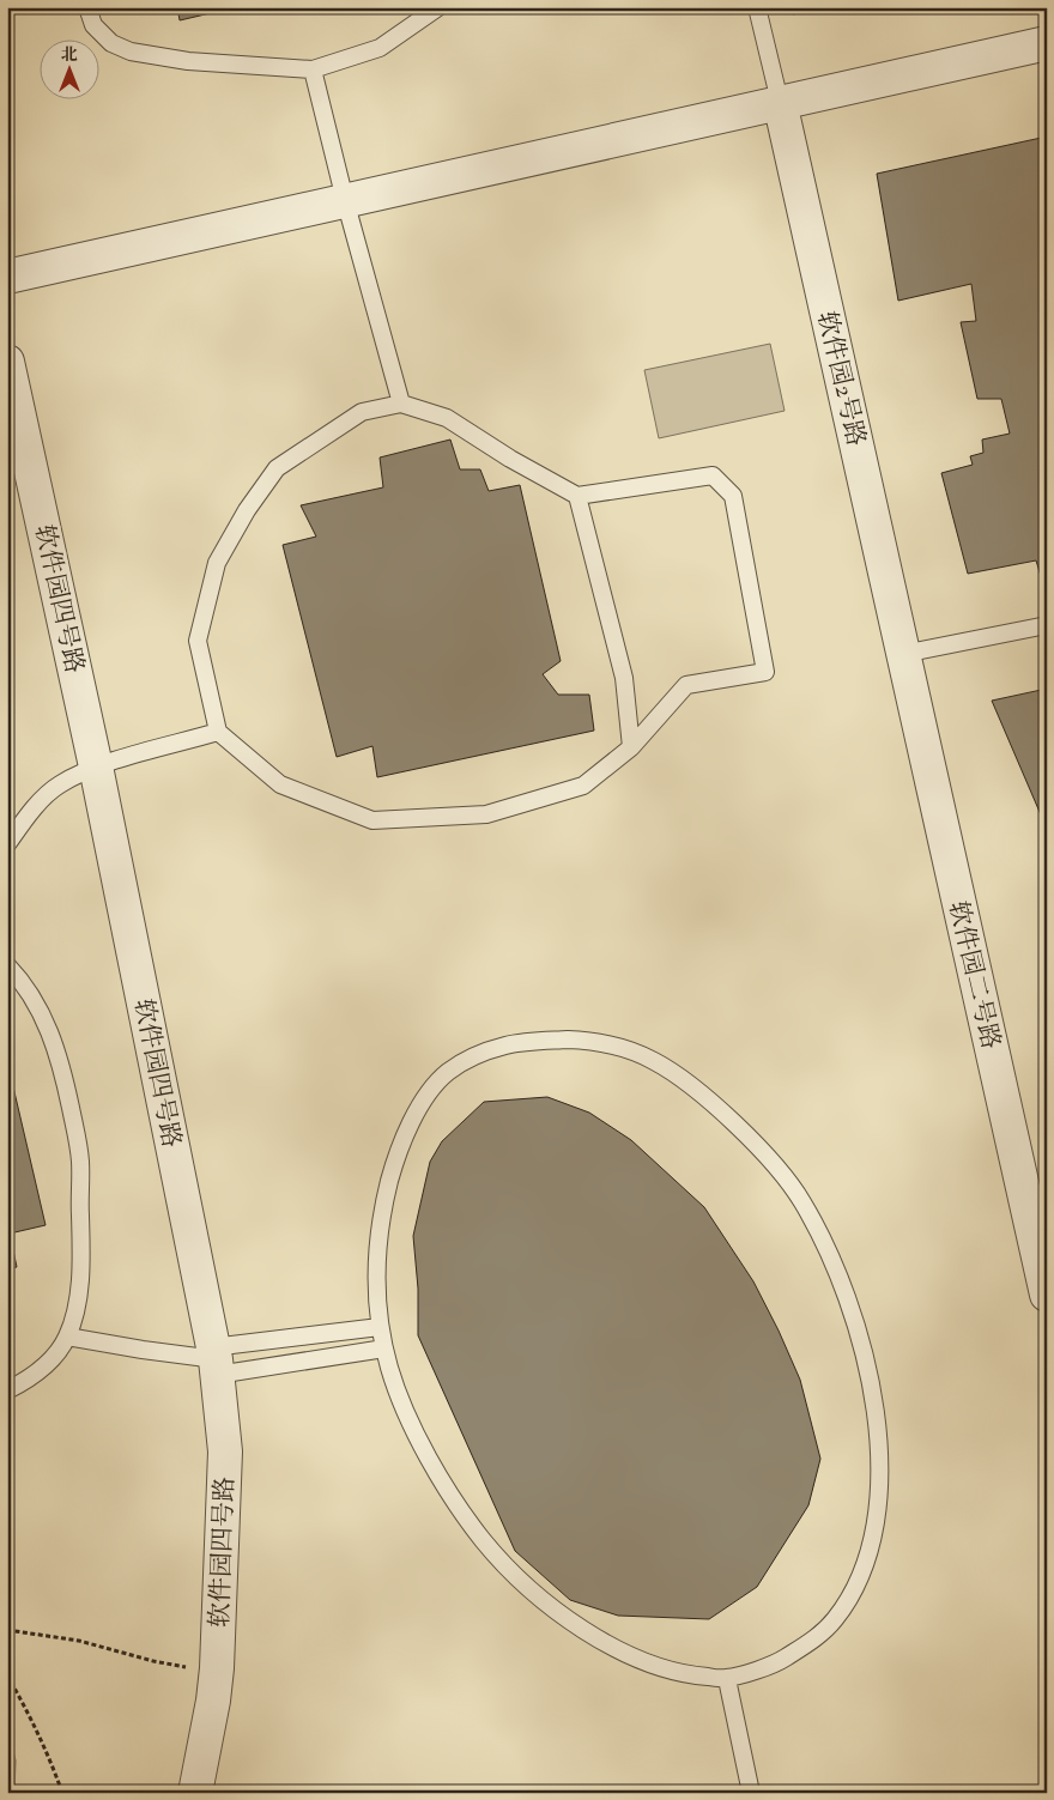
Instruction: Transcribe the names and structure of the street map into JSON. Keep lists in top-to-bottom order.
{
  "streets": {
    "street": ["软件园2号路", "软件园四号路", "软件园二号路"]
  },
  "crossings": [
    ["软件园2号路", "软件园二号路"]
  ],
  "north": "top"
}
